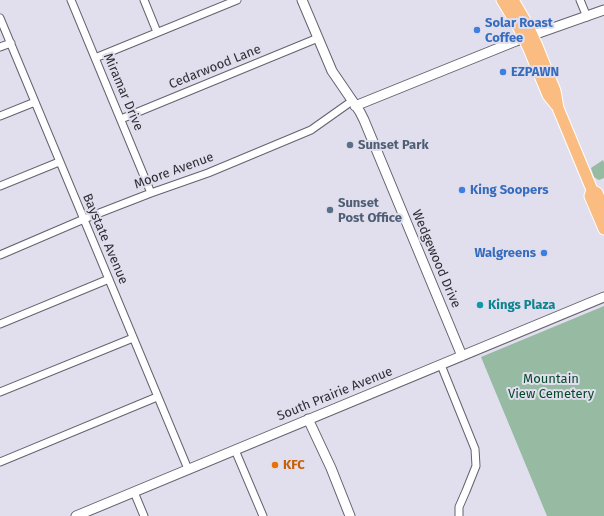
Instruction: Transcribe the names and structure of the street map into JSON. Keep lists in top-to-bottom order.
{
  "streets": {
    "street": [
      "Cedarwood Lane",
      "Miramar Drive",
      "Moore Avenue",
      "Baystate Avenue",
      "Wedgewood Drive",
      "South Prairie Avenue"
    ]
  },
  "crossings": [
    ["Cedarwood Lane", "Miramar Drive"],
    ["Cedarwood Lane", "Wedgewood Drive"],
    ["Miramar Drive", "Moore Avenue"],
    ["Moore Avenue", "Baystate Avenue"],
    ["Moore Avenue", "Wedgewood Drive"],
    ["Baystate Avenue", "South Prairie Avenue"],
    ["Wedgewood Drive", "South Prairie Avenue"]
  ],
  "parks": ["Mountain View Cemetery"],
  "places": [
    "Solar Roast Coffee",
    "EZPAWN",
    "Sunset Park",
    "King Soopers",
    "Sunset Post Office",
    "Walgreens",
    "Kings Plaza",
    "KFC"
  ]
}
